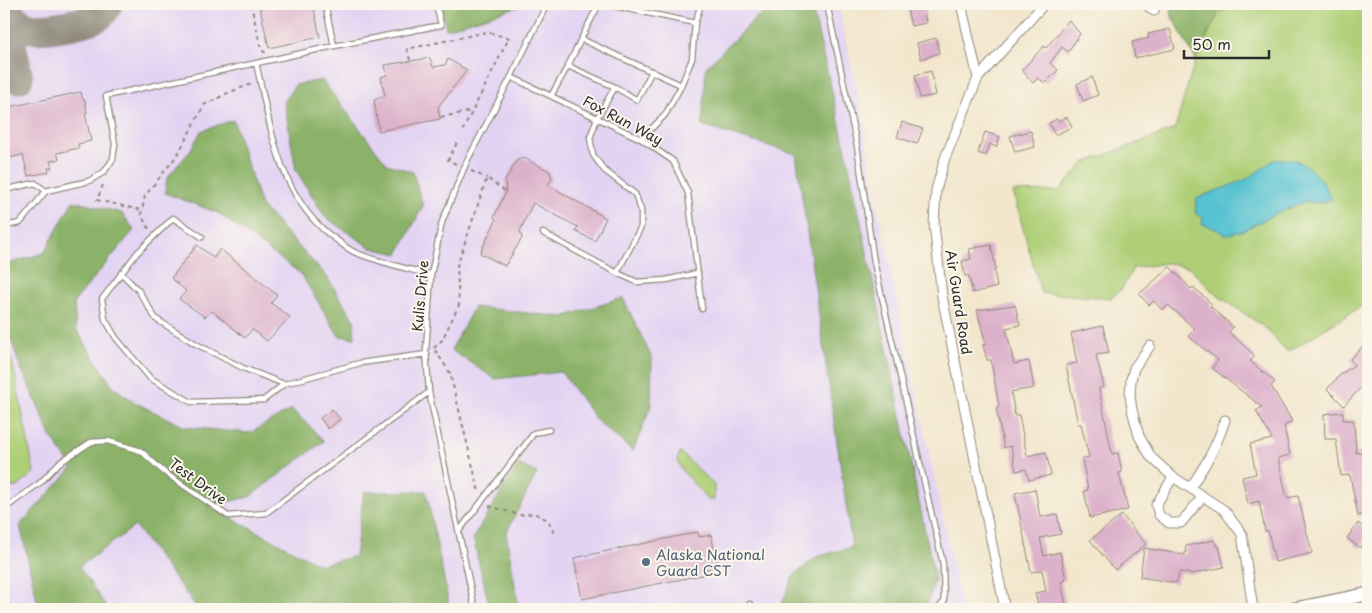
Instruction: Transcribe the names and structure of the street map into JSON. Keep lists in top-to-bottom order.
{
  "streets": {
    "street": ["Air Guard Road"],
    "lane": ["Fox Run Way", "Kulis Drive", "Test Drive"]
  },
  "crossings": [
    ["Fox Run Way", "Kulis Drive"],
    ["Kulis Drive", "Test Drive"]
  ],
  "places": ["Alaska National Guard CST"],
  "scale_bar": "50 m"
}
